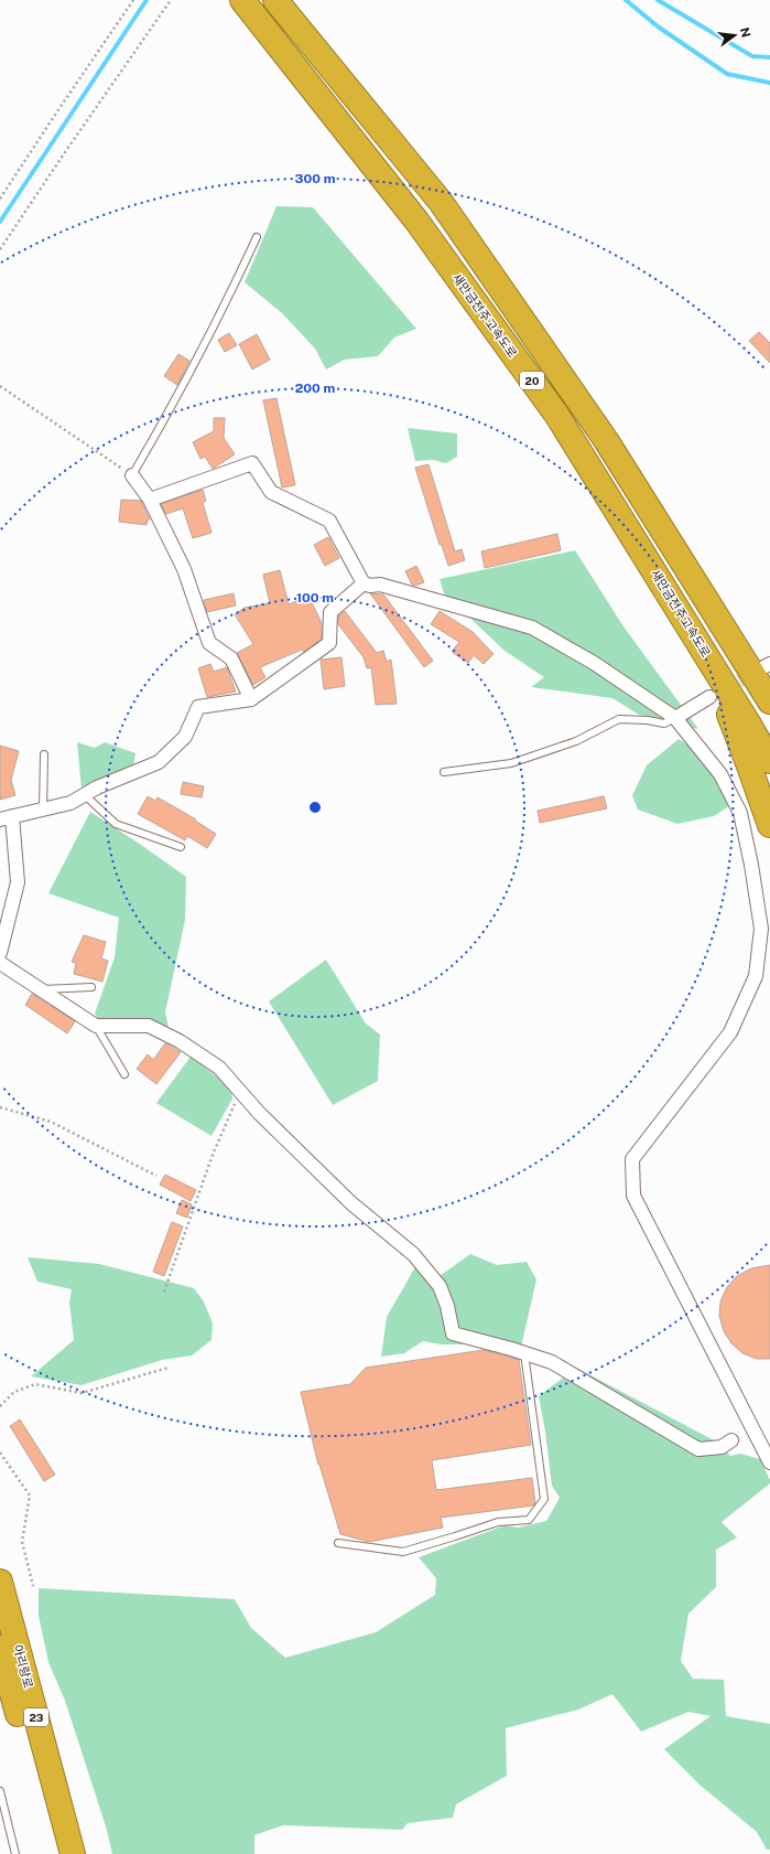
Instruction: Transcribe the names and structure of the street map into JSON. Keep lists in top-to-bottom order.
{
  "streets": {
    "highway": [
      "새만금전주고속도로",
      "20",
      "아리랑로",
      "23"
    ]
  },
  "north": "right",
  "rings": ["300 m", "200 m", "100 m"]
}
